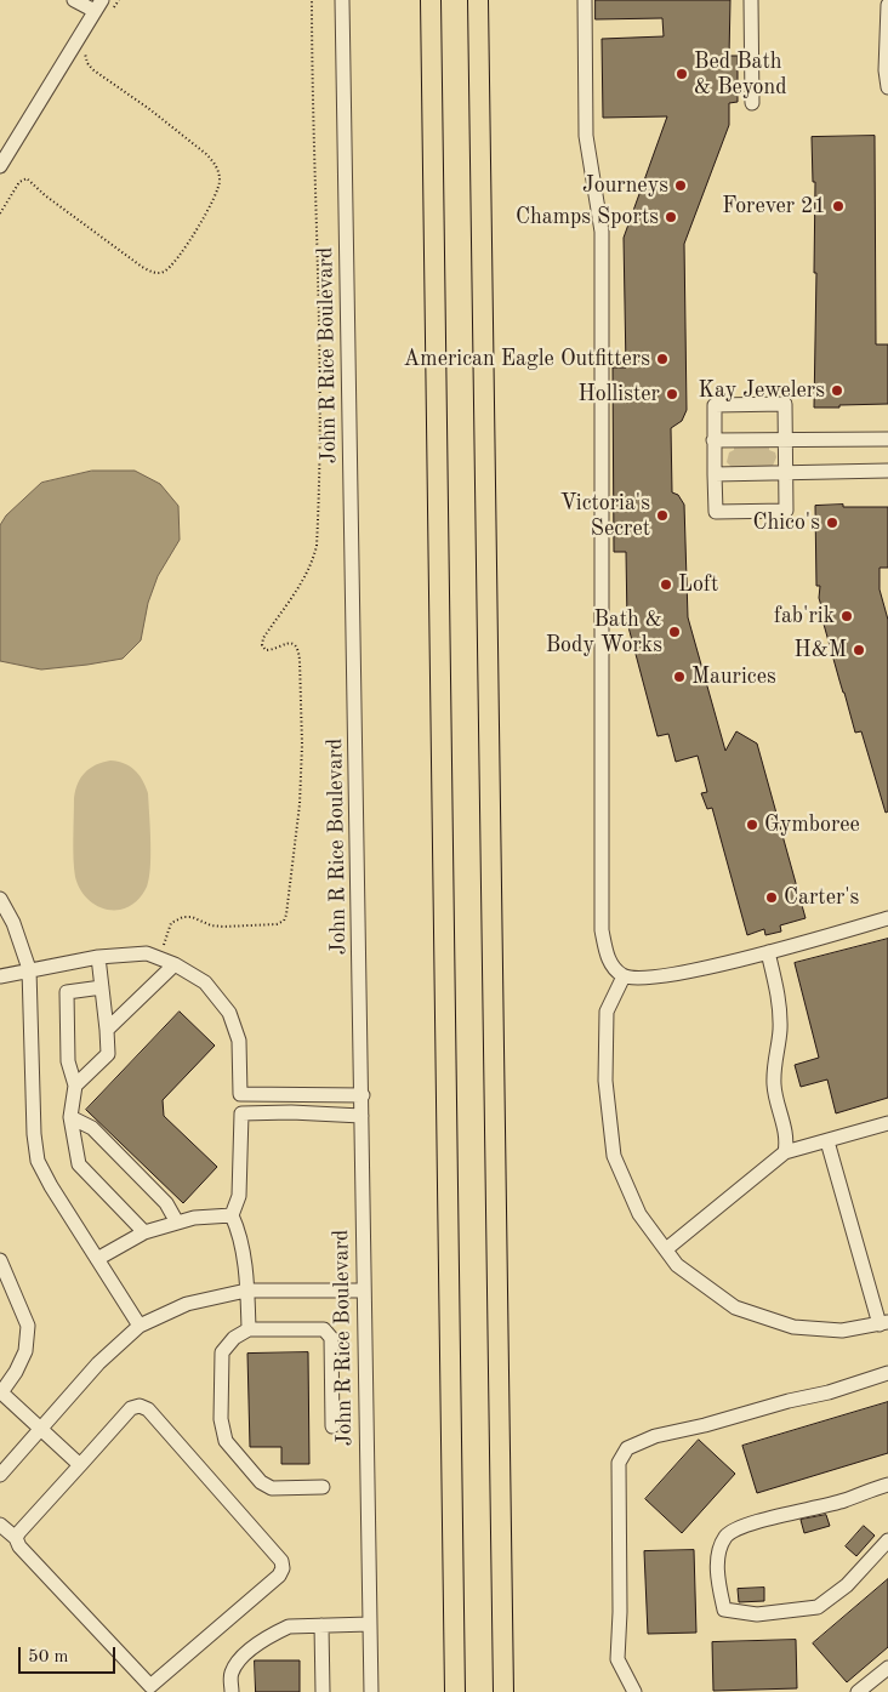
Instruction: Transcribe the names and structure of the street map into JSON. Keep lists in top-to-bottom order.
{
  "streets": {
    "street": ["John R Rice Boulevard"]
  },
  "places": [
    "Bed Bath & Beyond",
    "Journeys",
    "Forever 21",
    "Champs Sports",
    "American Eagle Outfitters",
    "Kay Jewelers",
    "Hollister",
    "Victoria's Secret",
    "Chico's",
    "Loft",
    "fab'rik",
    "Bath & Body Works",
    "H&M",
    "Maurices",
    "Gymboree",
    "Carter's"
  ],
  "scale_bar": "50 m"
}
